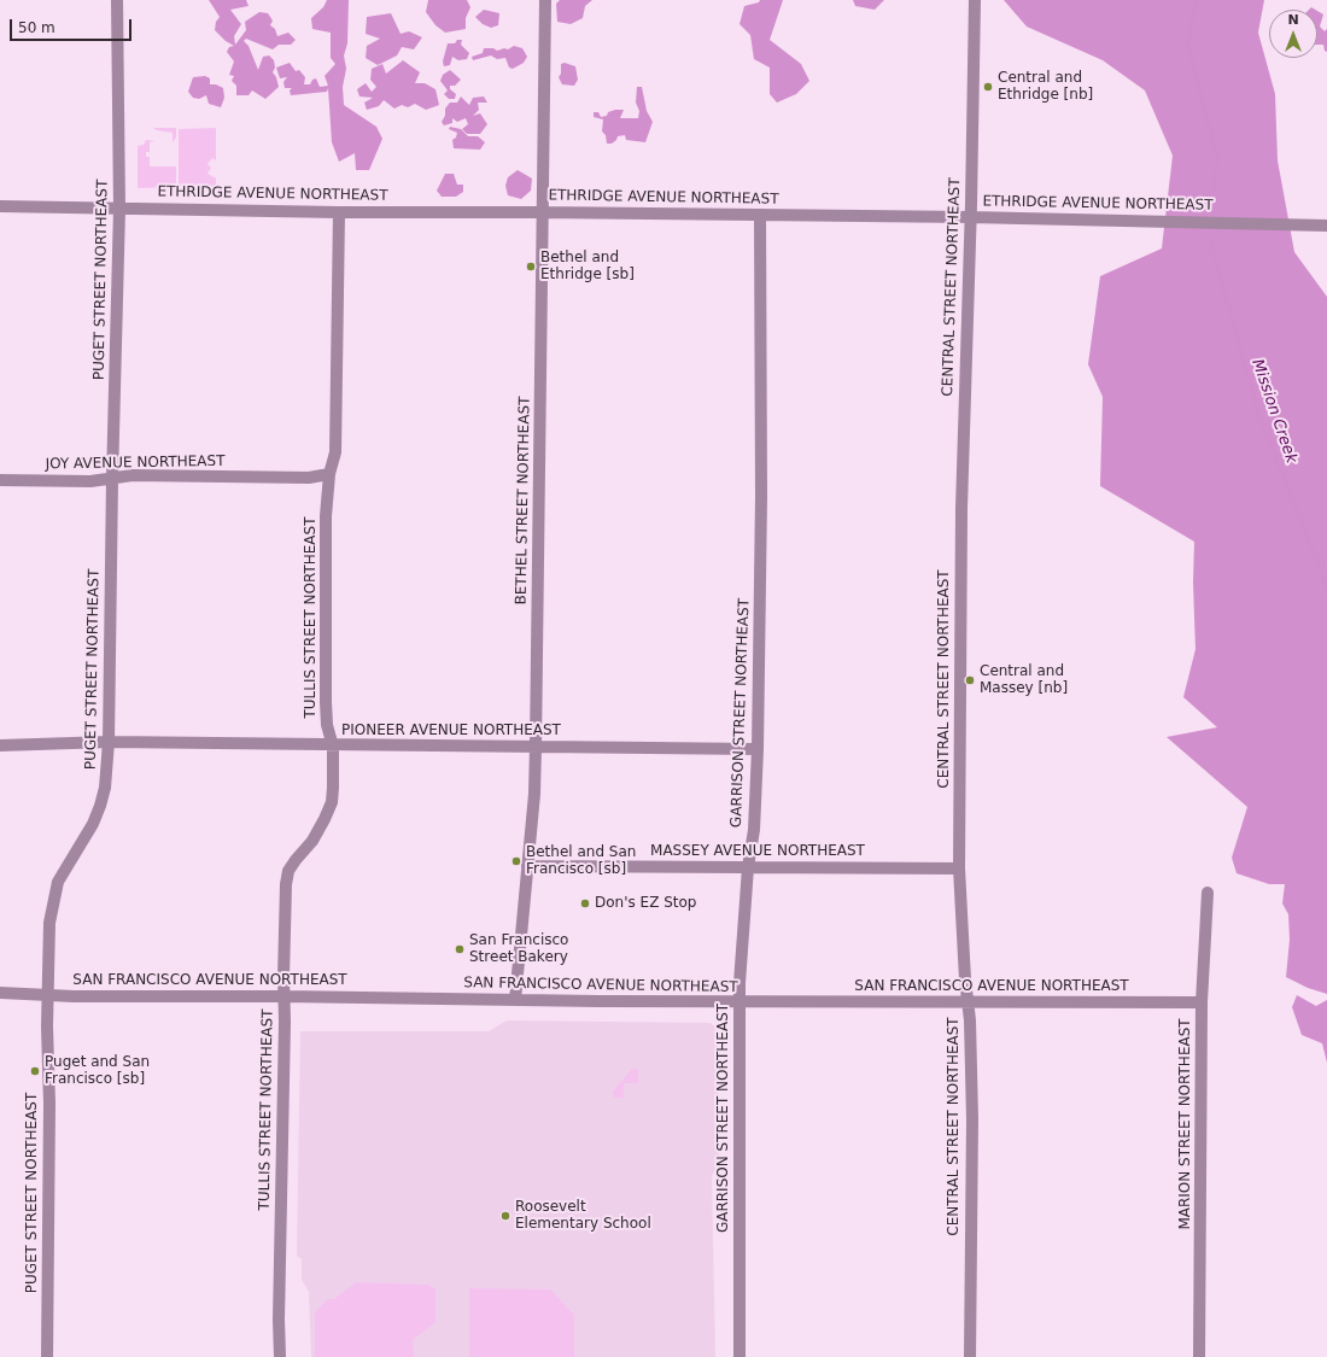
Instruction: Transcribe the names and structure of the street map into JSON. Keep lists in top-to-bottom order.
{
  "streets": {
    "street": [
      "ETHRIDGE AVENUE NORTHEAST",
      "PUGET STREET NORTHEAST",
      "CENTRAL STREET NORTHEAST",
      "JOY AVENUE NORTHEAST",
      "BETHEL STREET NORTHEAST",
      "TULLIS STREET NORTHEAST",
      "GARRISON STREET NORTHEAST",
      "PIONEER AVENUE NORTHEAST",
      "MASSEY AVENUE NORTHEAST",
      "SAN FRANCISCO AVENUE NORTHEAST",
      "MARION STREET NORTHEAST"
    ]
  },
  "crossings": [
    ["ETHRIDGE AVENUE NORTHEAST", "PUGET STREET NORTHEAST"],
    ["ETHRIDGE AVENUE NORTHEAST", "CENTRAL STREET NORTHEAST"],
    ["ETHRIDGE AVENUE NORTHEAST", "BETHEL STREET NORTHEAST"],
    ["ETHRIDGE AVENUE NORTHEAST", "TULLIS STREET NORTHEAST"],
    ["ETHRIDGE AVENUE NORTHEAST", "GARRISON STREET NORTHEAST"],
    ["PUGET STREET NORTHEAST", "JOY AVENUE NORTHEAST"],
    ["PUGET STREET NORTHEAST", "PIONEER AVENUE NORTHEAST"],
    ["PUGET STREET NORTHEAST", "SAN FRANCISCO AVENUE NORTHEAST"],
    ["CENTRAL STREET NORTHEAST", "MASSEY AVENUE NORTHEAST"],
    ["CENTRAL STREET NORTHEAST", "SAN FRANCISCO AVENUE NORTHEAST"],
    ["JOY AVENUE NORTHEAST", "TULLIS STREET NORTHEAST"],
    ["BETHEL STREET NORTHEAST", "PIONEER AVENUE NORTHEAST"],
    ["BETHEL STREET NORTHEAST", "MASSEY AVENUE NORTHEAST"],
    ["BETHEL STREET NORTHEAST", "SAN FRANCISCO AVENUE NORTHEAST"],
    ["TULLIS STREET NORTHEAST", "PIONEER AVENUE NORTHEAST"],
    ["TULLIS STREET NORTHEAST", "SAN FRANCISCO AVENUE NORTHEAST"],
    ["GARRISON STREET NORTHEAST", "PIONEER AVENUE NORTHEAST"],
    ["GARRISON STREET NORTHEAST", "MASSEY AVENUE NORTHEAST"],
    ["GARRISON STREET NORTHEAST", "SAN FRANCISCO AVENUE NORTHEAST"],
    ["SAN FRANCISCO AVENUE NORTHEAST", "MARION STREET NORTHEAST"]
  ],
  "water": ["Mission Creek"],
  "places": [
    "Central and Ethridge [nb]",
    "Bethel and Ethridge [sb]",
    "Central and Massey [nb]",
    "Bethel and San Francisco [sb]",
    "Don's EZ Stop",
    "San Francisco Street Bakery",
    "Puget and San Francisco [sb]",
    "Roosevelt Elementary School"
  ],
  "scale_bar": "50 m",
  "north": "top"
}
